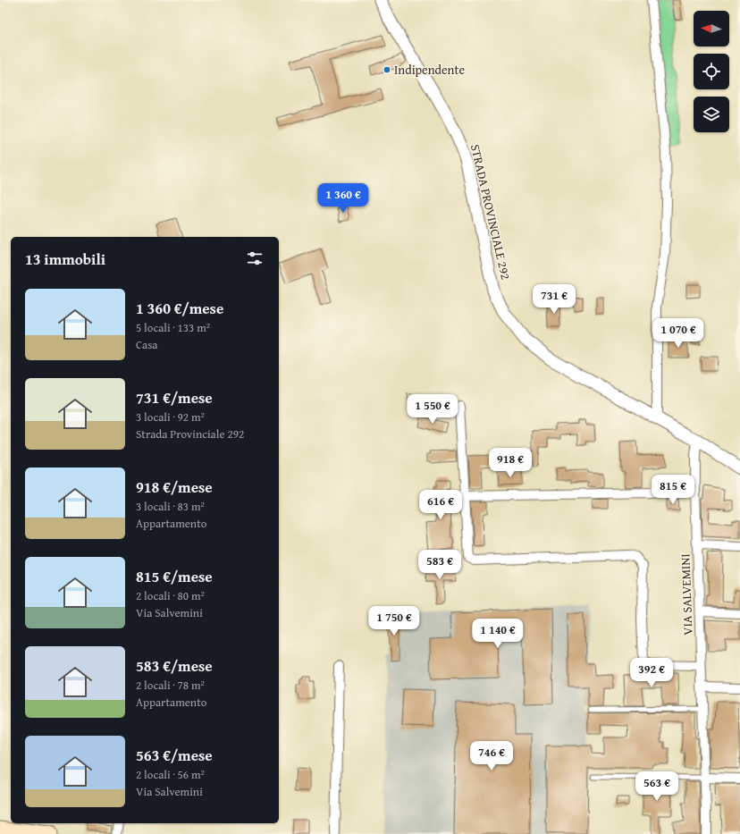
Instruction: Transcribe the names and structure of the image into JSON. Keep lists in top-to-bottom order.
{
  "streets": {
    "street": ["STRADA PROVINCIALE 292", "VIA SALVEMINI"]
  },
  "crossings": [
    ["STRADA PROVINCIALE 292", "VIA SALVEMINI"]
  ],
  "places": ["Indipendente"],
  "north": "left",
  "page": {
    "price": [
      "1 360 €",
      "731 €",
      "1 070 €",
      "1 550 €",
      "918 €",
      "815 €",
      "616 €",
      "583 €",
      "1 750 €",
      "1 140 €",
      "392 €",
      "746 €",
      "563 €"
    ],
    "heading": "13 immobili",
    "list": [
      {
        "name": "1 360 €/mese",
        "note": "5 locali · 133 m² · Casa"
      },
      {
        "name": "731 €/mese",
        "note": "3 locali · 92 m² · Strada Provinciale 292"
      },
      {
        "name": "918 €/mese",
        "note": "3 locali · 83 m² · Appartamento"
      },
      {
        "name": "815 €/mese",
        "note": "2 locali · 80 m² · Via Salvemini"
      },
      {
        "name": "583 €/mese",
        "note": "2 locali · 78 m² · Appartamento"
      },
      {
        "name": "563 €/mese",
        "note": "2 locali · 56 m² · Via Salvemini"
      }
    ]
  }
}
